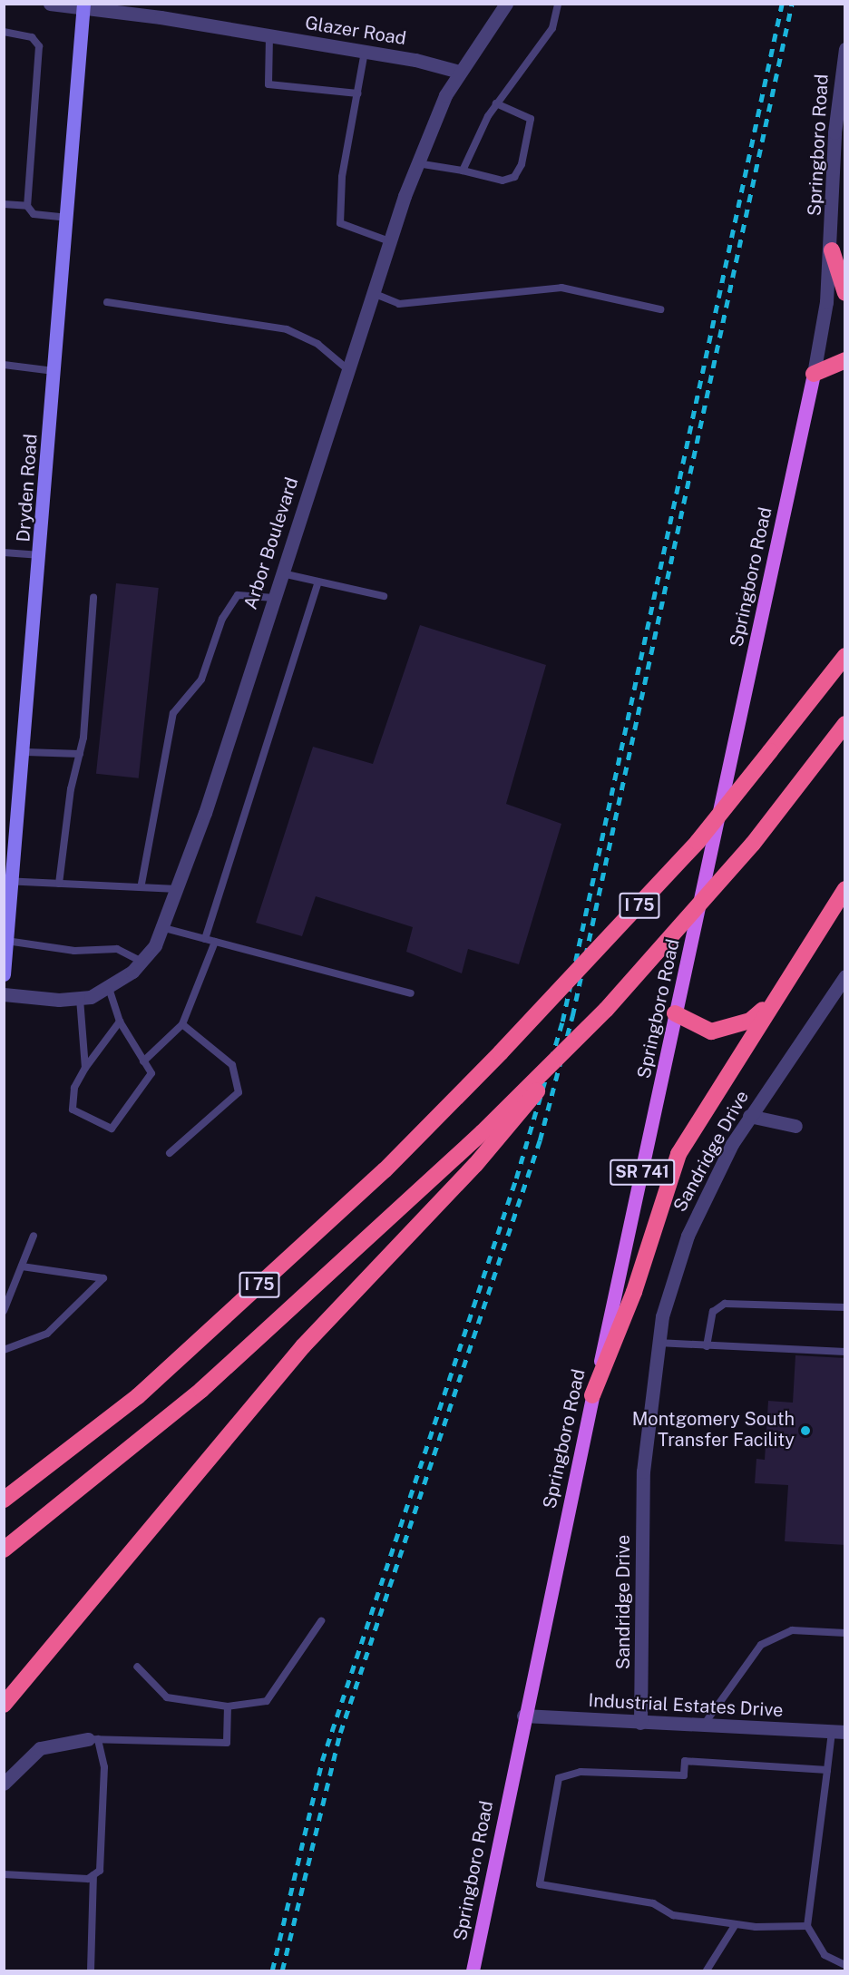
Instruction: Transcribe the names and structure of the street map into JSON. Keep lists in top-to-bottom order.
{
  "streets": {
    "highway": ["I 75"],
    "main road": ["Springboro Road", "Dryden Road", "SR 741"],
    "street": [
      "Glazer Road",
      "Arbor Boulevard",
      "Sandridge Drive",
      "Industrial Estates Drive"
    ]
  },
  "crossings": [
    ["Glazer Road", "Dryden Road"],
    ["Glazer Road", "Arbor Boulevard"],
    ["Springboro Road", "Industrial Estates Drive"],
    ["Sandridge Drive", "Industrial Estates Drive"]
  ],
  "places": ["Montgomery South Transfer Facility"]
}
